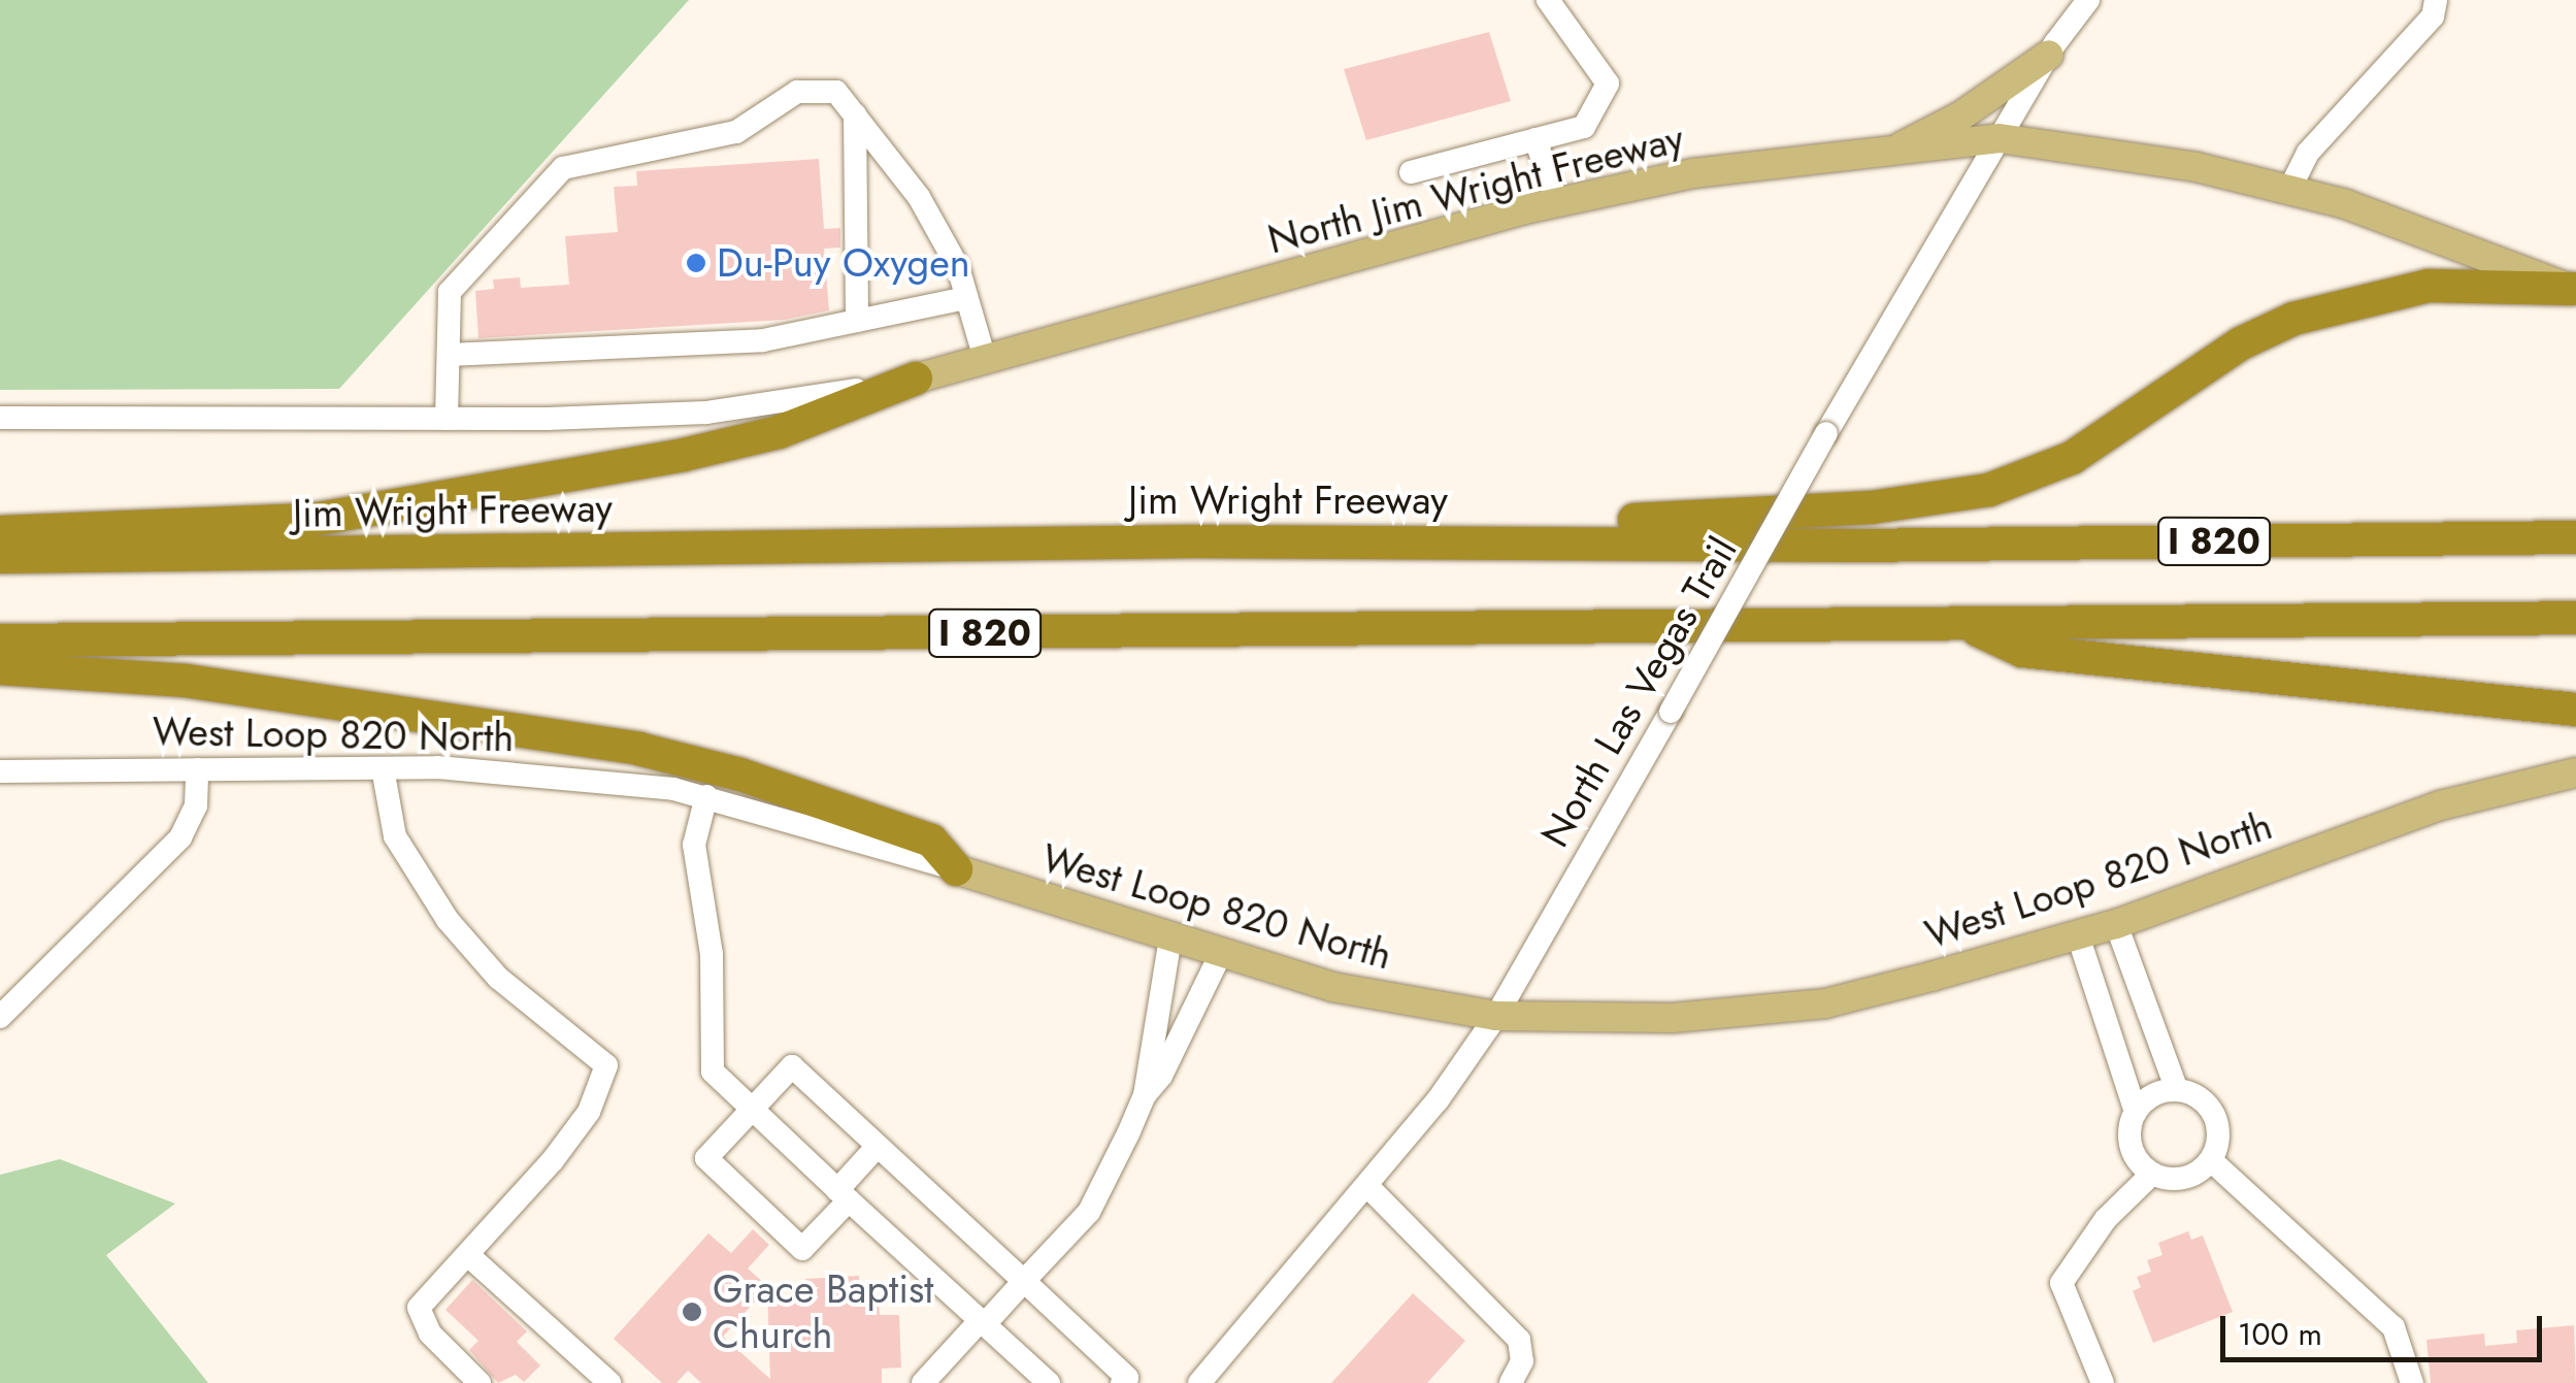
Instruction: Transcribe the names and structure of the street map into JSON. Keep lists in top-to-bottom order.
{
  "streets": {
    "highway": ["Jim Wright Freeway", "I 820"],
    "main road": ["North Jim Wright Freeway", "West Loop 820 North"],
    "street": ["North Las Vegas Trail"]
  },
  "crossings": [
    ["North Jim Wright Freeway", "North Las Vegas Trail"],
    ["North Las Vegas Trail", "West Loop 820 North"]
  ],
  "places": ["Du-Puy Oxygen", "Grace Baptist Church"],
  "scale_bar": "100 m"
}
